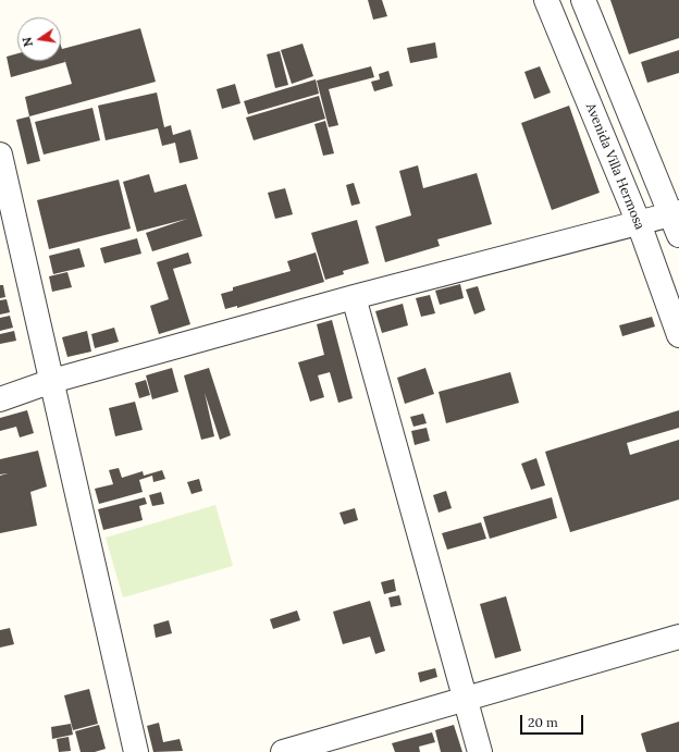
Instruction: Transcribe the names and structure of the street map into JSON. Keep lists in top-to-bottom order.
{
  "streets": {
    "street": ["Avenida Villa Hermosa"]
  },
  "scale_bar": "20 m",
  "north": "left"
}
